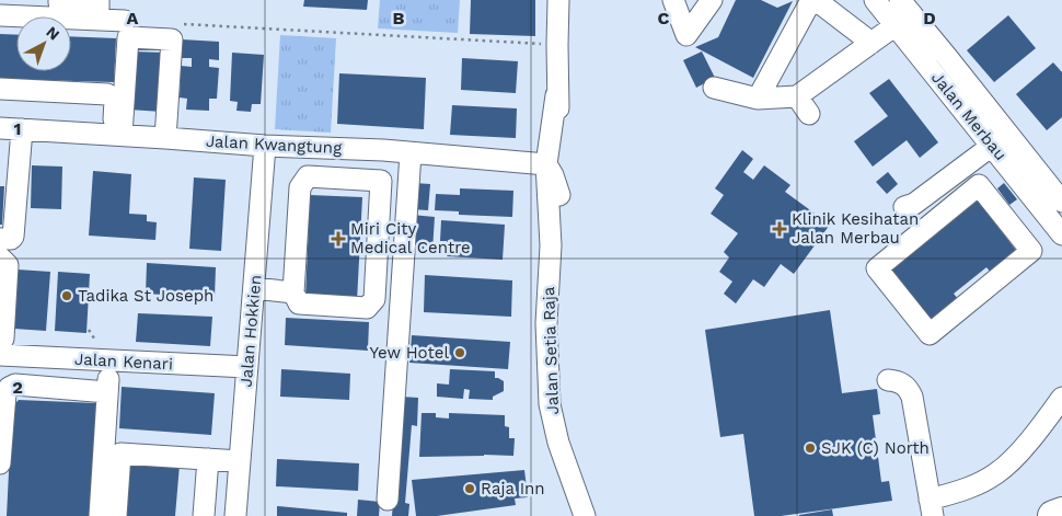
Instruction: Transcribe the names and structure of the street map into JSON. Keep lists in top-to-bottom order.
{
  "streets": {
    "street": [
      "Jalan Merbau",
      "Jalan Kwangtung",
      "Jalan Hokkien",
      "Jalan Setia Raja",
      "Jalan Kenari"
    ]
  },
  "crossings": [
    ["Jalan Kwangtung", "Jalan Hokkien"],
    ["Jalan Kwangtung", "Jalan Setia Raja"],
    ["Jalan Hokkien", "Jalan Kenari"]
  ],
  "places": {
    "health": ["Klinik Kesihatan Jalan Merbau", "Miri City Medical Centre"],
    "other": [
      "Tadika St Joseph",
      "Yew Hotel",
      "SJK (C) North",
      "Raja Inn"
    ]
  },
  "north": "top right",
  "grid": {
    "columns": [
      "A",
      "B",
      "C",
      "D"
    ],
    "rows": ["1", "2"]
  }
}
